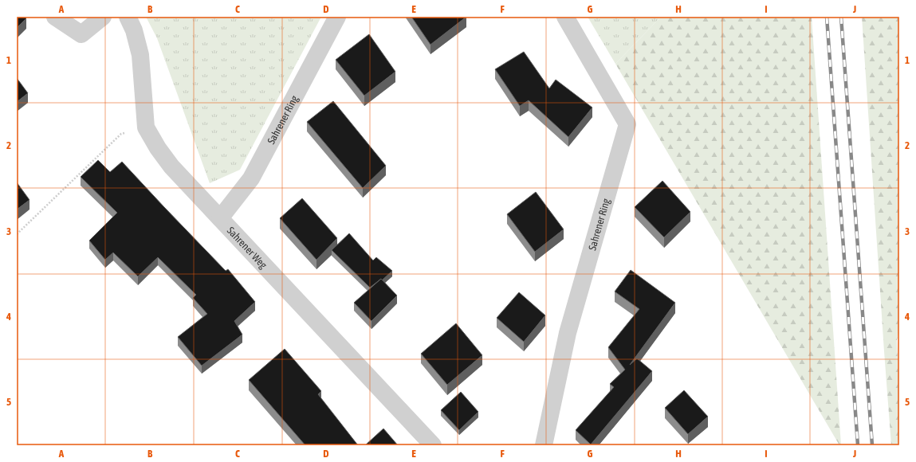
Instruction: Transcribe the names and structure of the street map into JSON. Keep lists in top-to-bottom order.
{
  "streets": {
    "street": ["Sahrener Ring", "Sahrener Weg"]
  },
  "crossings": [
    ["Sahrener Ring", "Sahrener Weg"]
  ],
  "grid": {
    "columns": [
      "A",
      "B",
      "C",
      "D",
      "E",
      "F",
      "G",
      "H",
      "I",
      "J"
    ],
    "rows": [
      "1",
      "2",
      "3",
      "4",
      "5"
    ]
  }
}
